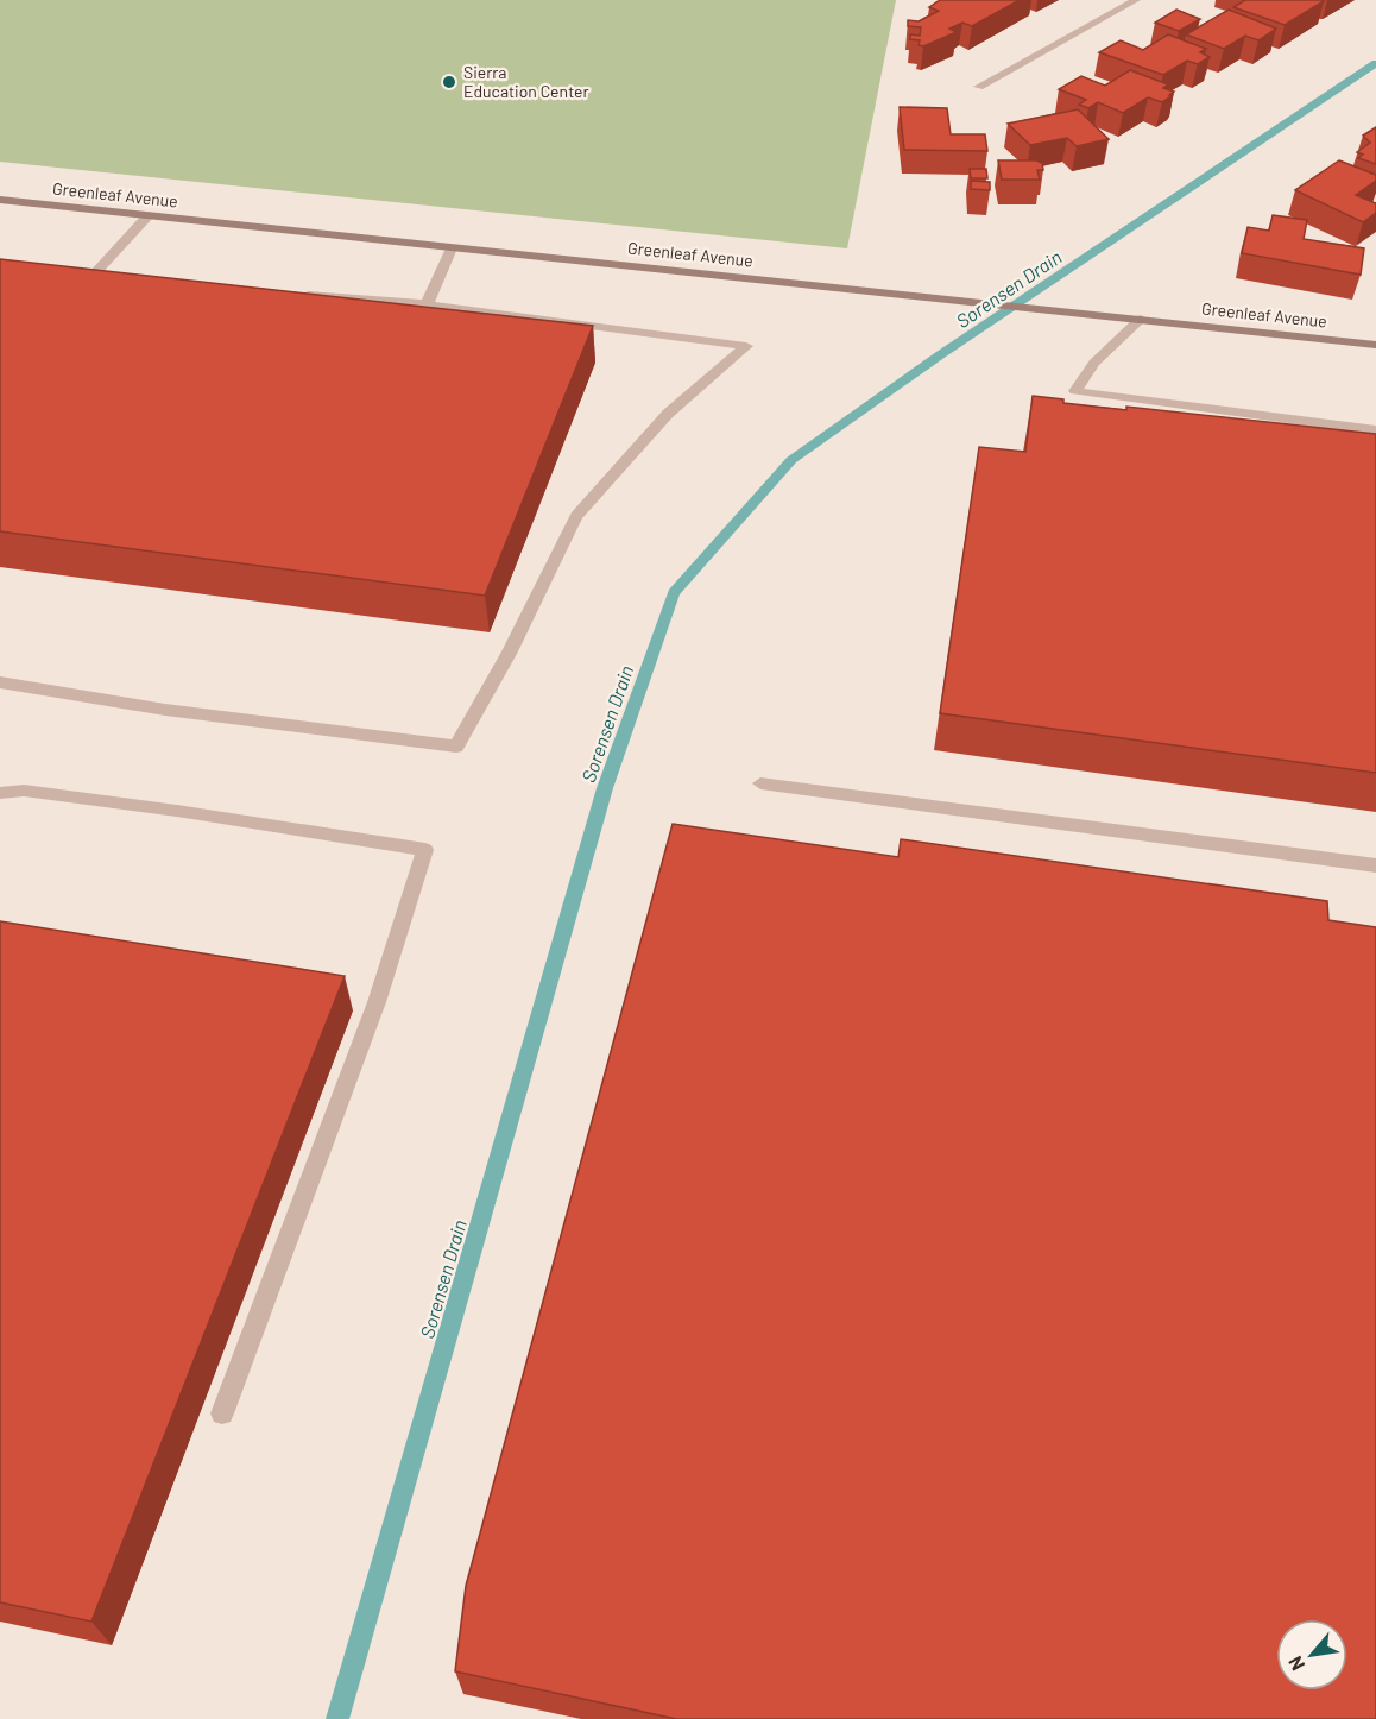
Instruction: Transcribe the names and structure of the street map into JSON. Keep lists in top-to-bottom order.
{
  "streets": {
    "main road": ["Greenleaf Avenue"]
  },
  "water": ["Sorensen Drain"],
  "places": ["Sierra Education Center"],
  "north": "bottom left"
}
